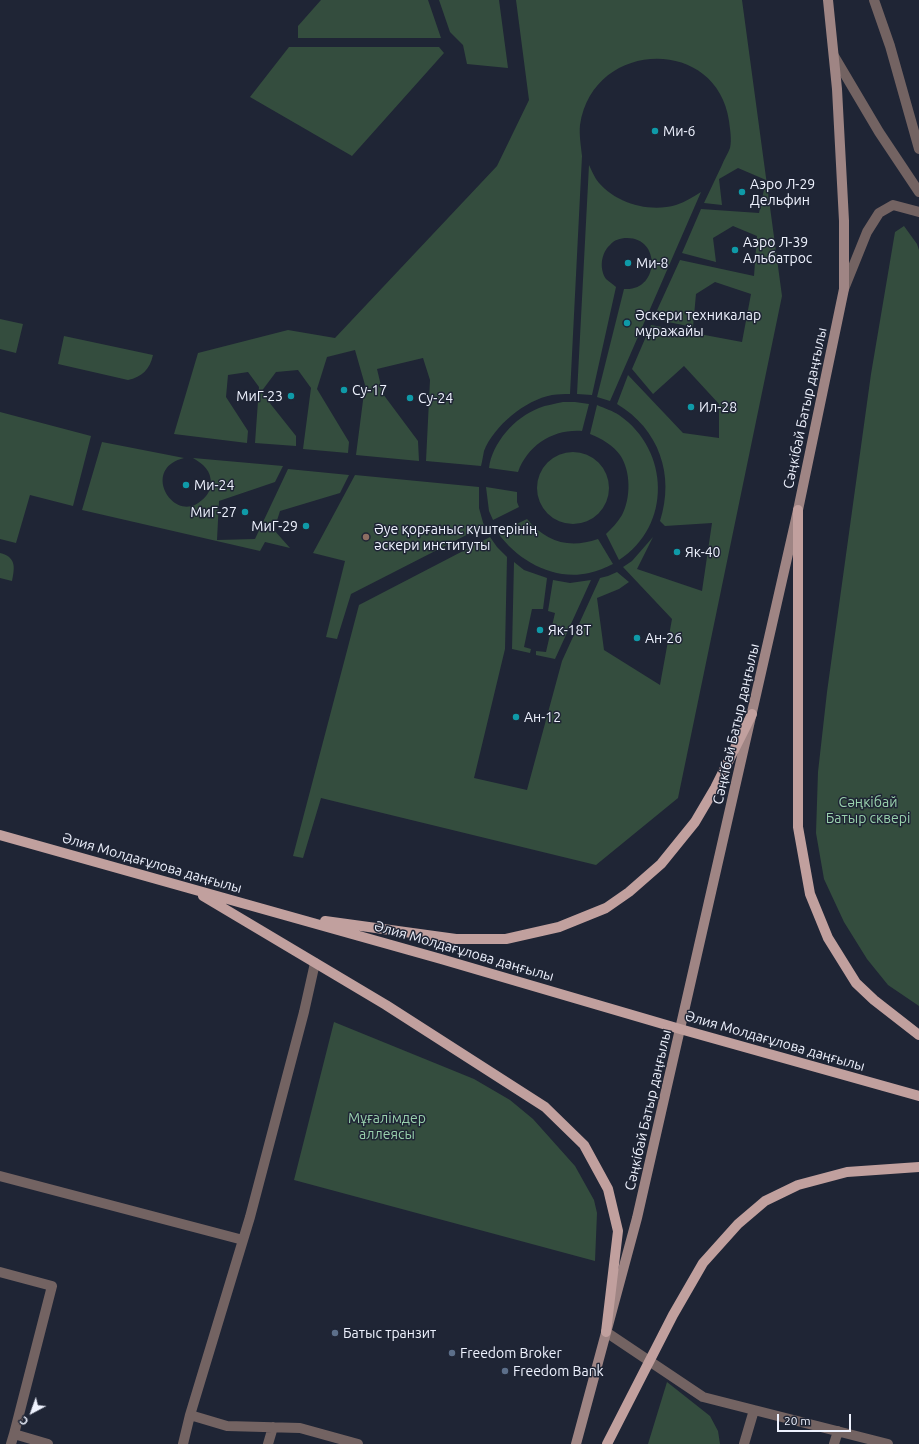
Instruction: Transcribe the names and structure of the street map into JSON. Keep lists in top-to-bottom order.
{
  "streets": {
    "main road": ["Сәңкібай Батыр даңғылы", "Әлия Молдағұлова даңғылы"]
  },
  "crossings": [
    ["Сәңкібай Батыр даңғылы", "Әлия Молдағұлова даңғылы"]
  ],
  "parks": ["Сәңкібай Батыр сквері", "Мұғалімдер аллеясы"],
  "places": [
    "Ми-6",
    "Аэро Л-29 Дельфин",
    "Аэро Л-39 Альбатрос",
    "Ми-8",
    "Әскери техникалар мұражайы",
    "Су-17",
    "МиГ-23",
    "Су-24",
    "Ил-28",
    "Ми-24",
    "МиГ-27",
    "МиГ-29",
    "Әуе қорғаныс күштерінің әскери институты",
    "Як-40",
    "Як-18Т",
    "Ан-26",
    "Ан-12",
    "Батыс транзит",
    "Freedom Broker",
    "Freedom Bank"
  ],
  "scale_bar": "20 m",
  "north": "bottom left"
}
